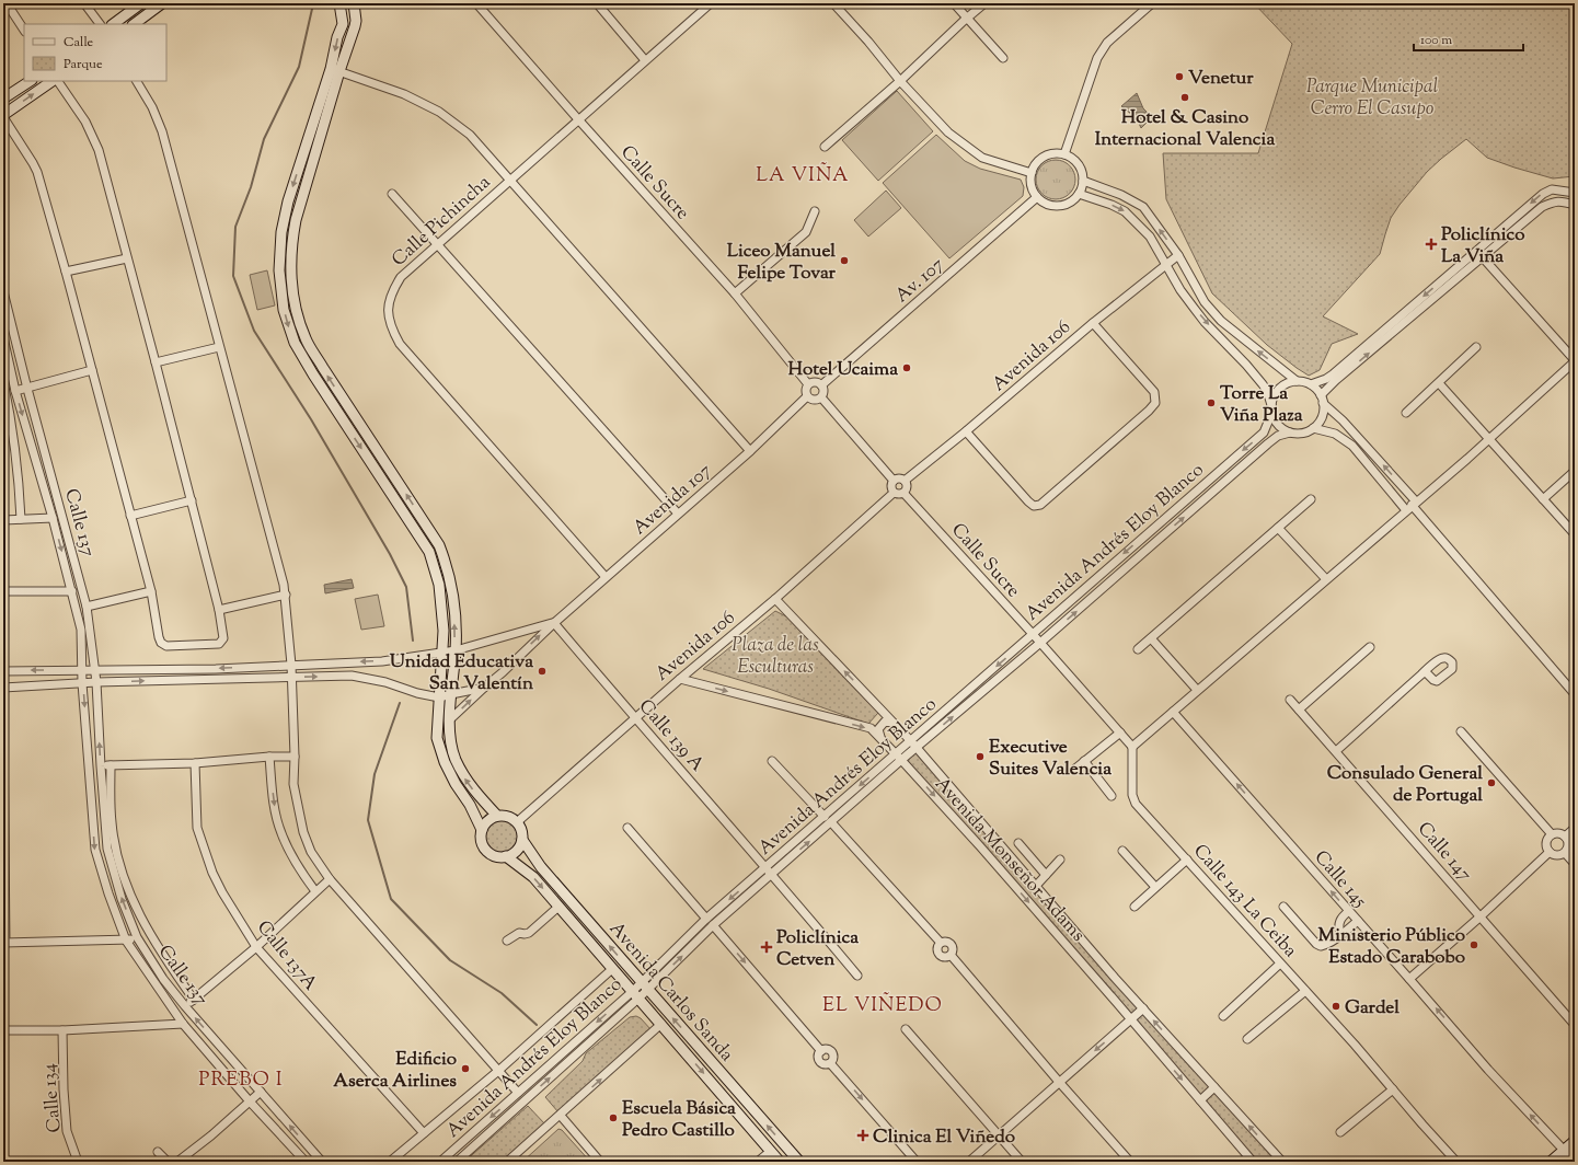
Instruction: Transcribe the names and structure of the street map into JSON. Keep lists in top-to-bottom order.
{
  "streets": {
    "street": [
      "Calle Sucre",
      "Calle Pichincha",
      "Av. 107",
      "Avenida 106",
      "Avenida 107",
      "Calle 137",
      "Avenida Andrés Eloy Blanco",
      "Calle 139 A",
      "Calle 147",
      "Avenida Monseñor Adams",
      "Calle 145",
      "Calle 143 La Ceiba",
      "Calle 137A",
      "Avenida Carlos Sanda",
      "Calle 134"
    ]
  },
  "crossings": [
    ["Calle Sucre", "Calle Pichincha"],
    ["Calle Sucre", "Av. 107"],
    ["Calle Sucre", "Avenida 106"],
    ["Calle Sucre", "Avenida 107"],
    ["Calle Sucre", "Avenida Andrés Eloy Blanco"],
    ["Calle Sucre", "Calle 143 La Ceiba"],
    ["Calle Pichincha", "Avenida 107"],
    ["Av. 107", "Avenida 107"],
    ["Avenida 106", "Calle 139 A"],
    ["Avenida 106", "Avenida Monseñor Adams"],
    ["Avenida 106", "Avenida Carlos Sanda"],
    ["Avenida 107", "Calle 139 A"],
    ["Avenida Andrés Eloy Blanco", "Calle 139 A"],
    ["Avenida Andrés Eloy Blanco", "Avenida Monseñor Adams"],
    ["Avenida Andrés Eloy Blanco", "Avenida Carlos Sanda"]
  ],
  "one_way": ["Calle 145"],
  "districts": ["LA VIÑA", "EL VIÑEDO", "PREBO I"],
  "parks": ["Parque Municipal Cerro El Casupo", "Plaza de las Esculturas"],
  "places": {
    "other": [
      "Venetur",
      "Hotel & Casino Internacional Valencia",
      "Liceo Manuel Felipe Tovar",
      "Hotel Ucaima",
      "Torre La Viña Plaza",
      "Unidad Educativa San Valentín",
      "Executive Suites Valencia",
      "Consulado General de Portugal",
      "Ministerio Público Estado Carabobo",
      "Gardel",
      "Edificio Aserca Airlines",
      "Escuela Básica Pedro Castillo"
    ],
    "health": ["Policlínico La Viña", "Policlínica Cetven", "Clinica El Viñedo"]
  },
  "legend": ["Calle", "Parque"],
  "scale_bar": "100 m"
}
